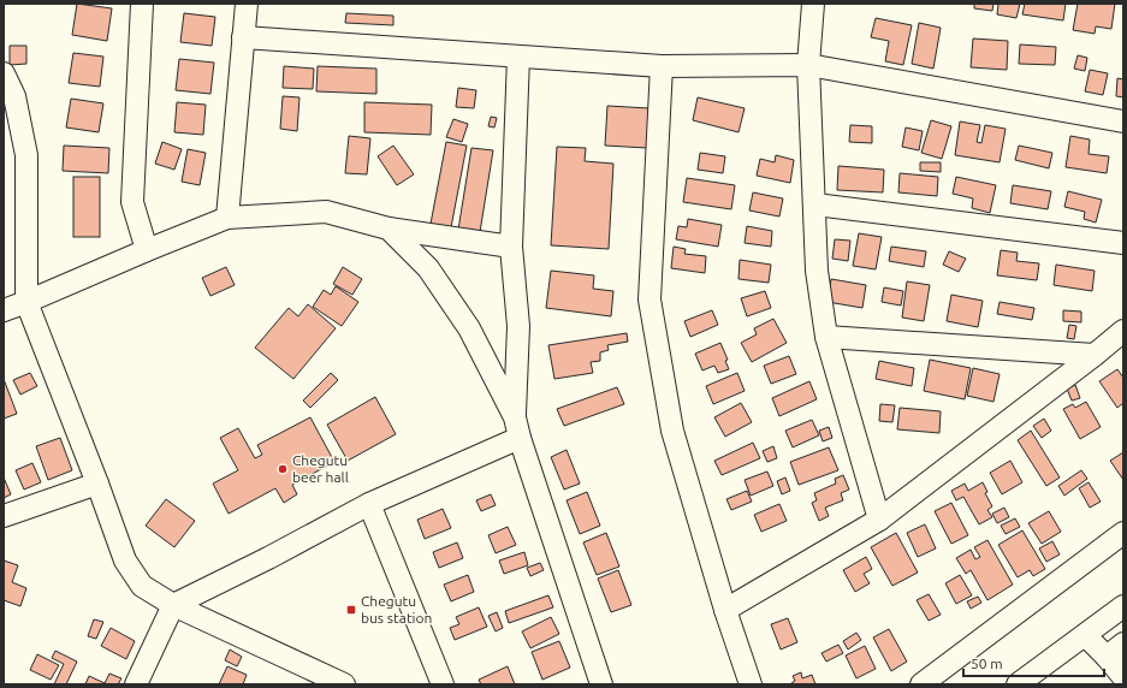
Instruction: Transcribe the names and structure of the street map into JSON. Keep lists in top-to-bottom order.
{
  "places": {
    "other": ["Chegutu beer hall"],
    "transit": ["Chegutu bus station"]
  },
  "scale_bar": "50 m"
}
